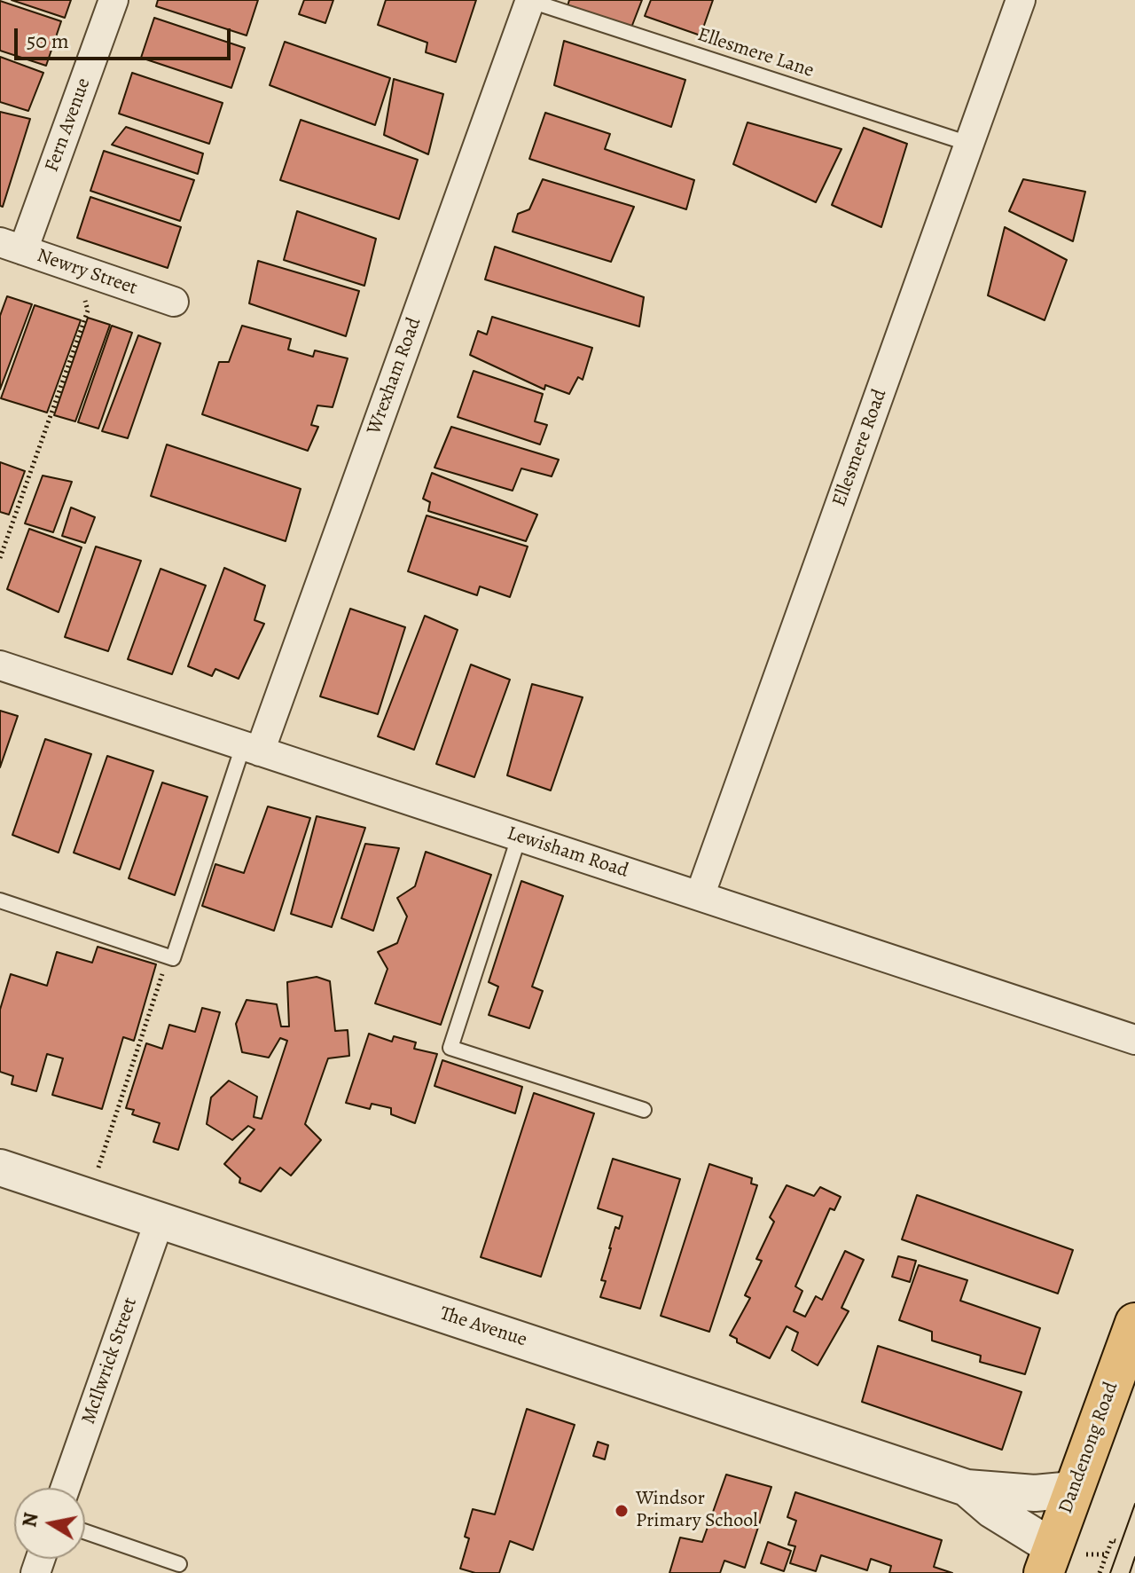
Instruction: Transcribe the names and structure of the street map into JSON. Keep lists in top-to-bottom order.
{
  "streets": {
    "highway": ["Dandenong Road"],
    "street": [
      "Fern Avenue",
      "Newry Street",
      "Wrexham Road",
      "Ellesmere Road",
      "Lewisham Road",
      "The Avenue",
      "McIlwrick Street"
    ],
    "lane": ["Ellesmere Lane"]
  },
  "crossings": [
    ["Ellesmere Lane", "Wrexham Road"],
    ["Ellesmere Lane", "Ellesmere Road"],
    ["Fern Avenue", "Newry Street"],
    ["Wrexham Road", "Lewisham Road"],
    ["Ellesmere Road", "Lewisham Road"],
    ["The Avenue", "McIlwrick Street"],
    ["The Avenue", "Dandenong Road"]
  ],
  "places": ["Windsor Primary School"],
  "scale_bar": "50 m",
  "north": "left"
}
